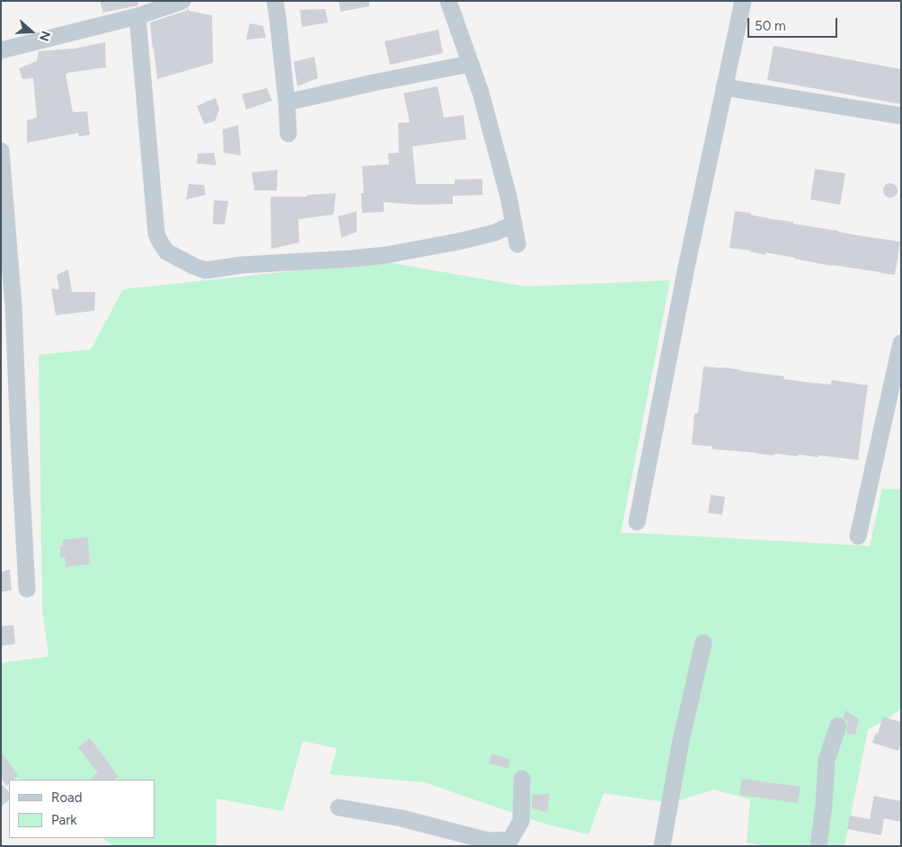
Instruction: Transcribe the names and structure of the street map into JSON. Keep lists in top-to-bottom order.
{
  "legend": ["Road", "Park"],
  "scale_bar": "50 m",
  "north": "right"
}
